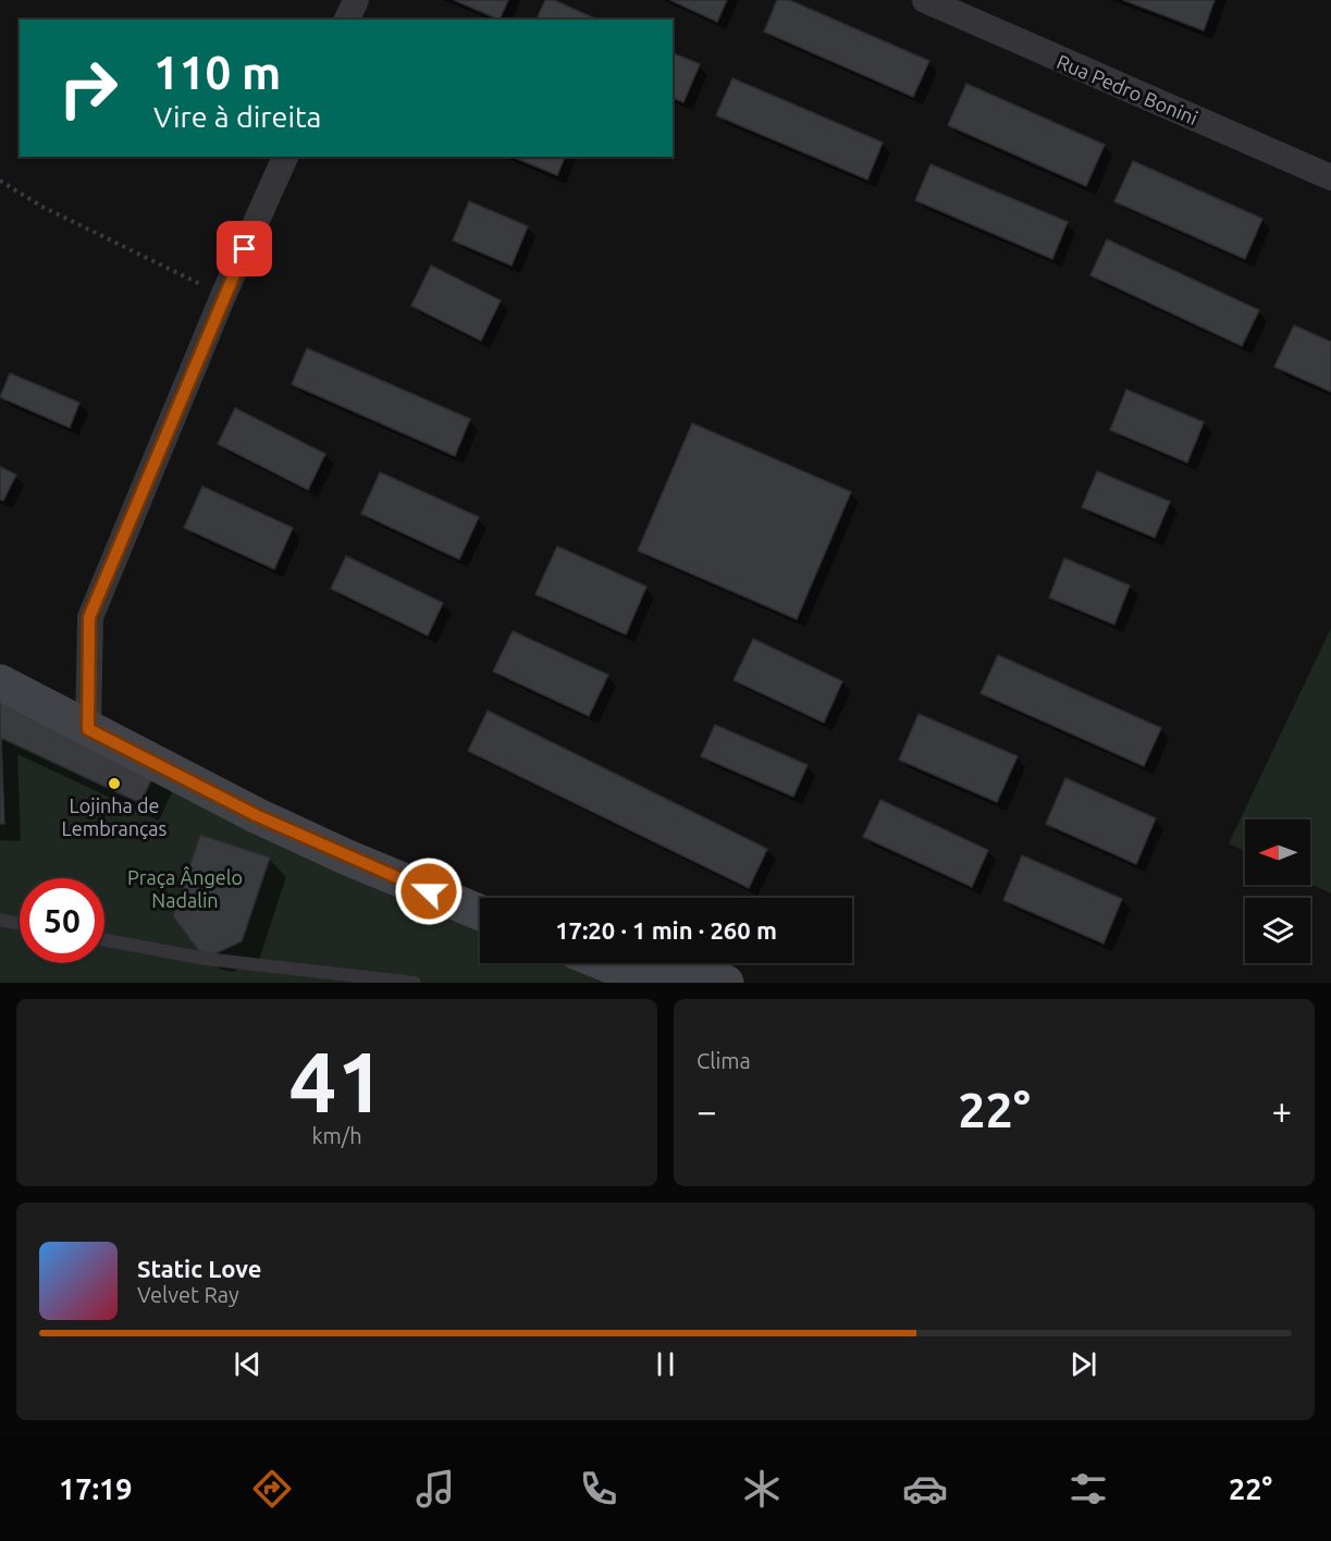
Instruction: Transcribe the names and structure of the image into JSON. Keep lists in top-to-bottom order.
{
  "streets": {
    "street": ["Rua Pedro Bonini"]
  },
  "parks": ["Praça Ângelo Nadalin"],
  "places": ["Lojinha de Lembranças"],
  "north": "left",
  "page": {
    "turn": ["110 m", "Vire à direita"],
    "limit": "50",
    "trip": "17:20 · 1 min · 260 m",
    "tile": [
      ["41", "km/h"],
      "Clima"
    ],
    "heat": ["−", "22°", "+"],
    "song": ["Static Love", "Velvet Ray"],
    "tabs": ["17:19", "22°"]
  }
}
